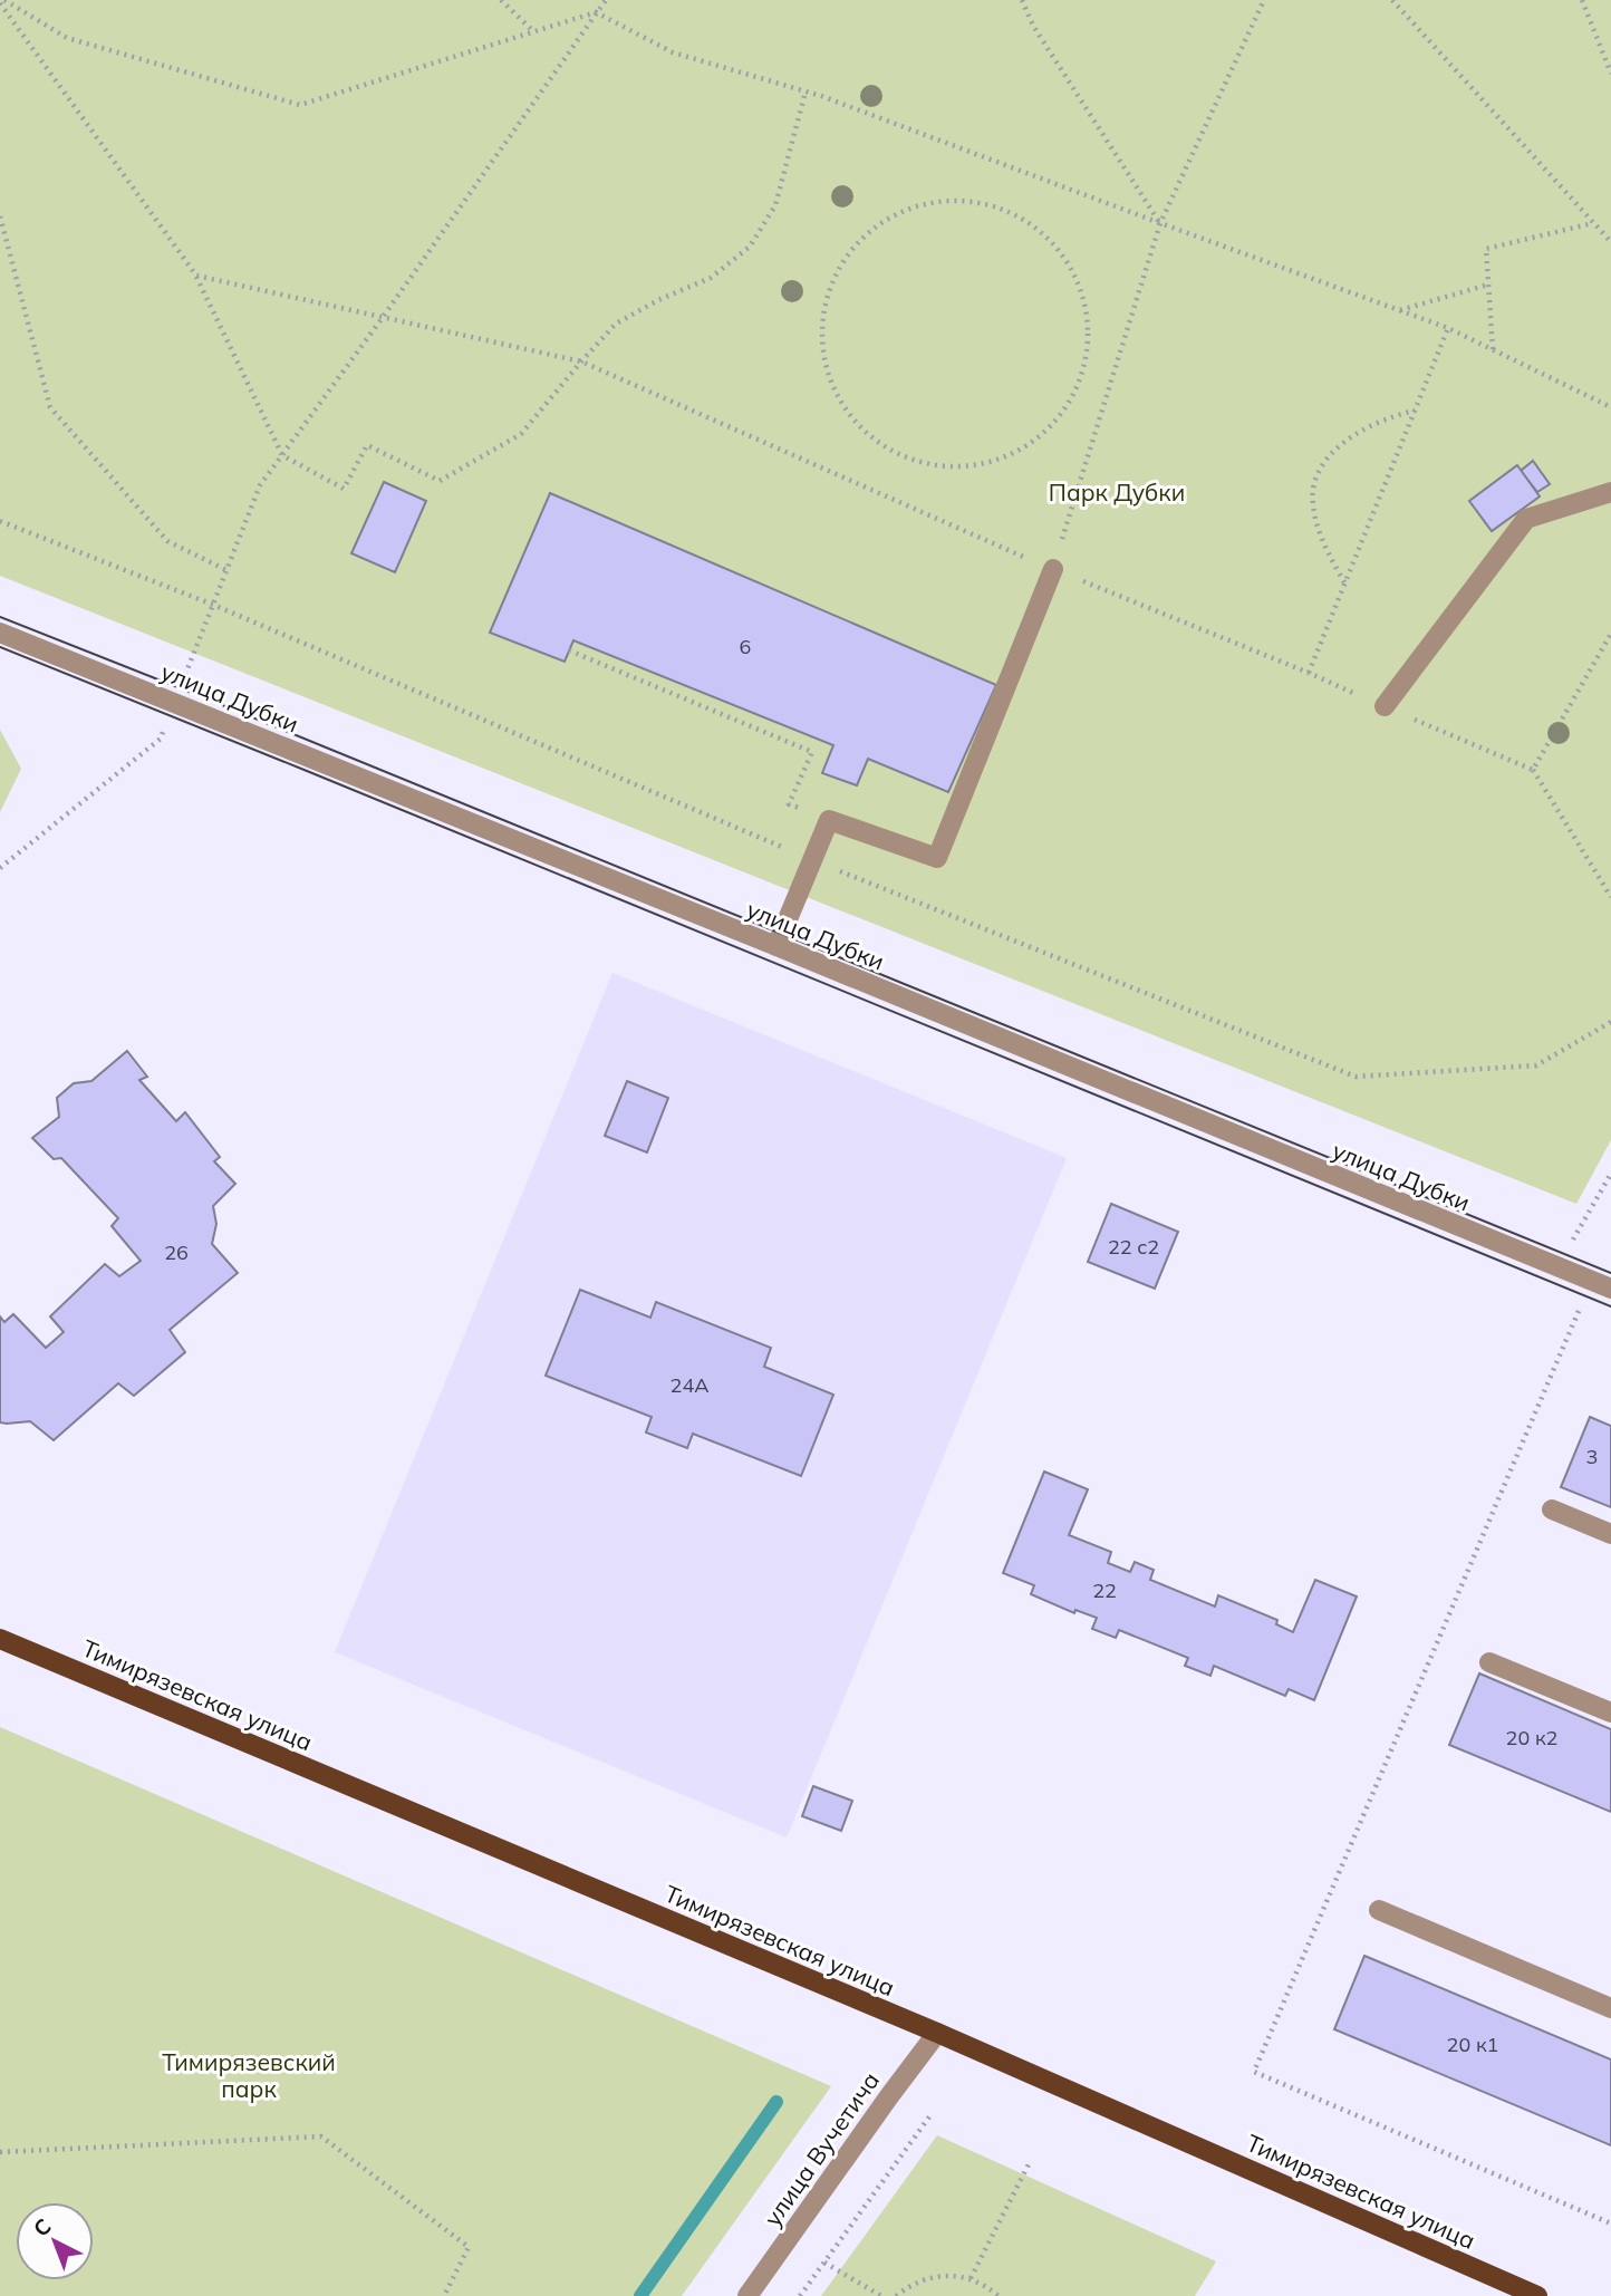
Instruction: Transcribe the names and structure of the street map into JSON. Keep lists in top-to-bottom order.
{
  "streets": {
    "main road": ["Тимирязевская улица"],
    "street": ["улица Дубки", "улица Вучетича"]
  },
  "crossings": [
    ["Тимирязевская улица", "улица Вучетича"]
  ],
  "parks": ["Парк Дубки", "Тимирязевский парк"],
  "house_numbers": [
    "6",
    "22 с2",
    "26",
    "24А",
    "3",
    "22",
    "20 к2",
    "20 к1"
  ],
  "north": "top left"
}
